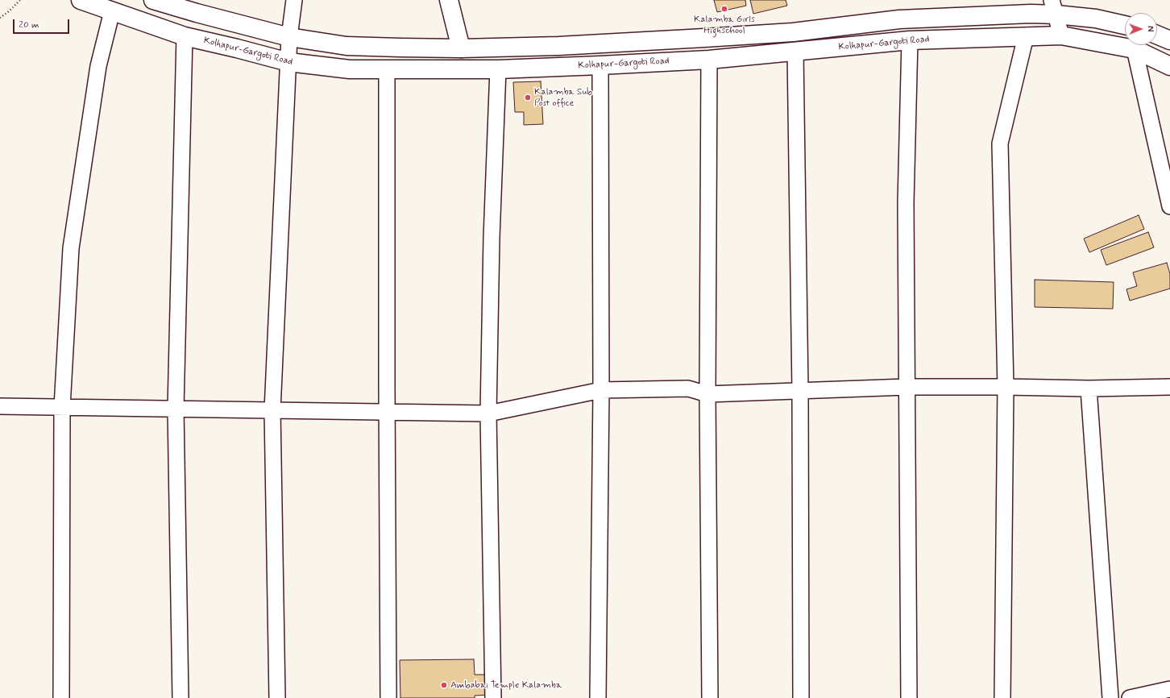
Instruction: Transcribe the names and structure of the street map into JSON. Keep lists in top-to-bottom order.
{
  "streets": {
    "main road": ["Kolhapur-Gargoti Road"]
  },
  "places": ["Kalamba Girls Highschool", "Kalamba Sub Post office", "Ambabai Temple Kalamba"],
  "scale_bar": "20 m",
  "north": "right"
}
